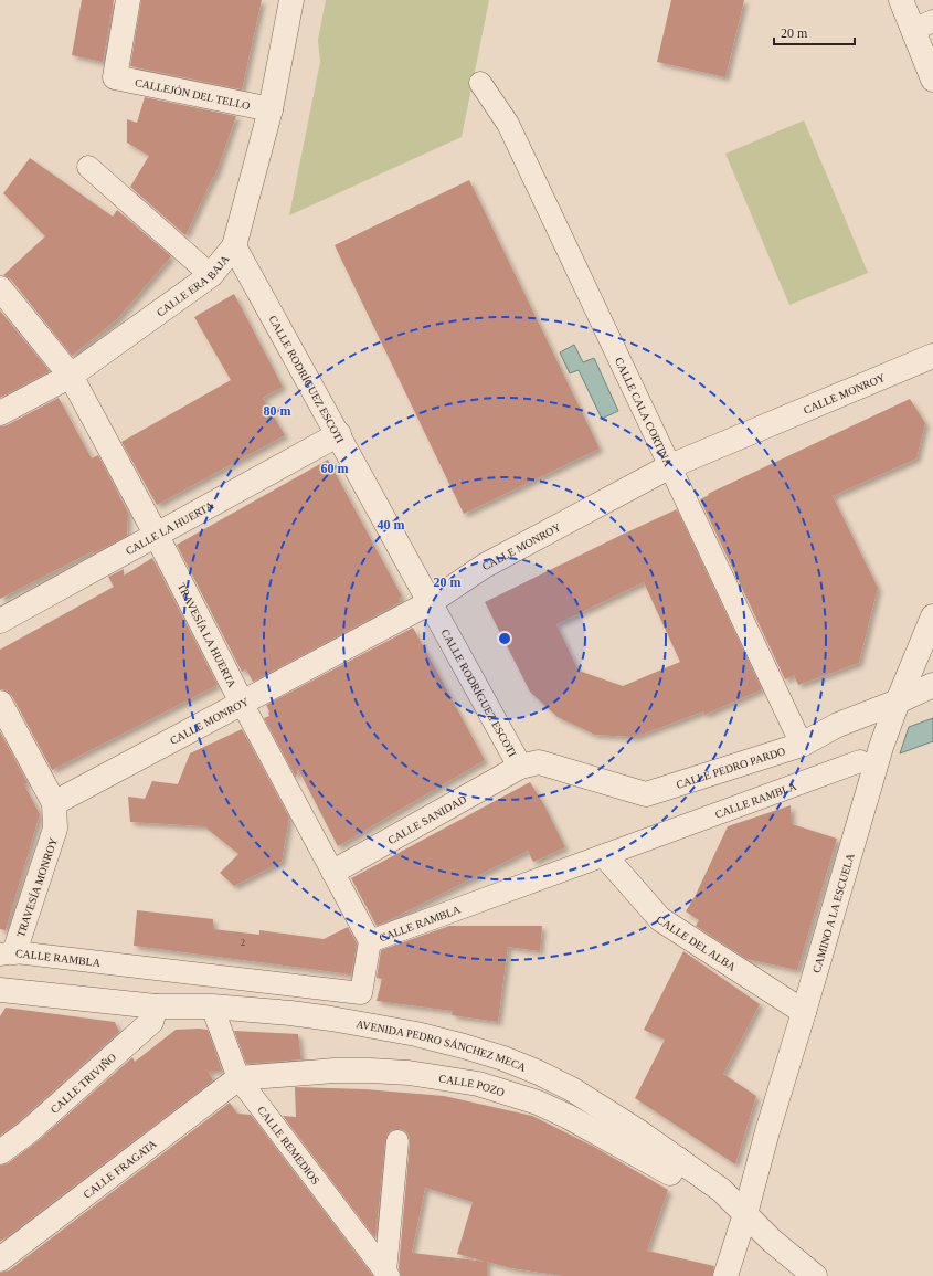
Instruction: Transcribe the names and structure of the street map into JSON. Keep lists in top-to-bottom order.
{
  "streets": {
    "street": [
      "CALLEJÓN DEL TELLO",
      "CALLE ERA BAJA",
      "CALLE RODRÍGUEZ ESCOTI",
      "CALLE MONROY",
      "CALLE CALA CORTINA",
      "CALLE LA HUERTA",
      "TRAVESÍA LA HUERTA",
      "CALLE PEDRO PARDO",
      "CALLE RAMBLA",
      "CALLE SANIDAD",
      "TRAVESÍA MONROY",
      "CAMINO A LA ESCUELA",
      "CALLE DEL ALBA",
      "AVENIDA PEDRO SÁNCHEZ MECA",
      "CALLE TRIVIÑO",
      "CALLE POZO",
      "CALLE REMEDIOS",
      "CALLE FRAGATA"
    ]
  },
  "crossings": [
    ["CALLEJÓN DEL TELLO", "CALLE ERA BAJA"],
    ["CALLE ERA BAJA", "CALLE RODRÍGUEZ ESCOTI"],
    ["CALLE ERA BAJA", "TRAVESÍA LA HUERTA"],
    ["CALLE RODRÍGUEZ ESCOTI", "CALLE MONROY"],
    ["CALLE RODRÍGUEZ ESCOTI", "CALLE LA HUERTA"],
    ["CALLE RODRÍGUEZ ESCOTI", "CALLE PEDRO PARDO"],
    ["CALLE RODRÍGUEZ ESCOTI", "CALLE SANIDAD"],
    ["CALLE MONROY", "CALLE CALA CORTINA"],
    ["CALLE MONROY", "TRAVESÍA LA HUERTA"],
    ["CALLE MONROY", "TRAVESÍA MONROY"],
    ["CALLE CALA CORTINA", "CALLE PEDRO PARDO"],
    ["CALLE LA HUERTA", "TRAVESÍA LA HUERTA"],
    ["TRAVESÍA LA HUERTA", "CALLE RAMBLA"],
    ["TRAVESÍA LA HUERTA", "CALLE SANIDAD"],
    ["CALLE PEDRO PARDO", "CALLE SANIDAD"],
    ["CALLE PEDRO PARDO", "CAMINO A LA ESCUELA"],
    ["CALLE RAMBLA", "TRAVESÍA MONROY"],
    ["CALLE RAMBLA", "CALLE DEL ALBA"],
    ["CAMINO A LA ESCUELA", "CALLE DEL ALBA"],
    ["CAMINO A LA ESCUELA", "AVENIDA PEDRO SÁNCHEZ MECA"],
    ["AVENIDA PEDRO SÁNCHEZ MECA", "CALLE TRIVIÑO"],
    ["AVENIDA PEDRO SÁNCHEZ MECA", "CALLE POZO"],
    ["AVENIDA PEDRO SÁNCHEZ MECA", "CALLE REMEDIOS"],
    ["CALLE POZO", "CALLE REMEDIOS"],
    ["CALLE POZO", "CALLE FRAGATA"],
    ["CALLE REMEDIOS", "CALLE FRAGATA"]
  ],
  "house_numbers": ["2"],
  "scale_bar": "20 m",
  "rings": [
    "80 m",
    "60 m",
    "40 m",
    "20 m"
  ]
}
